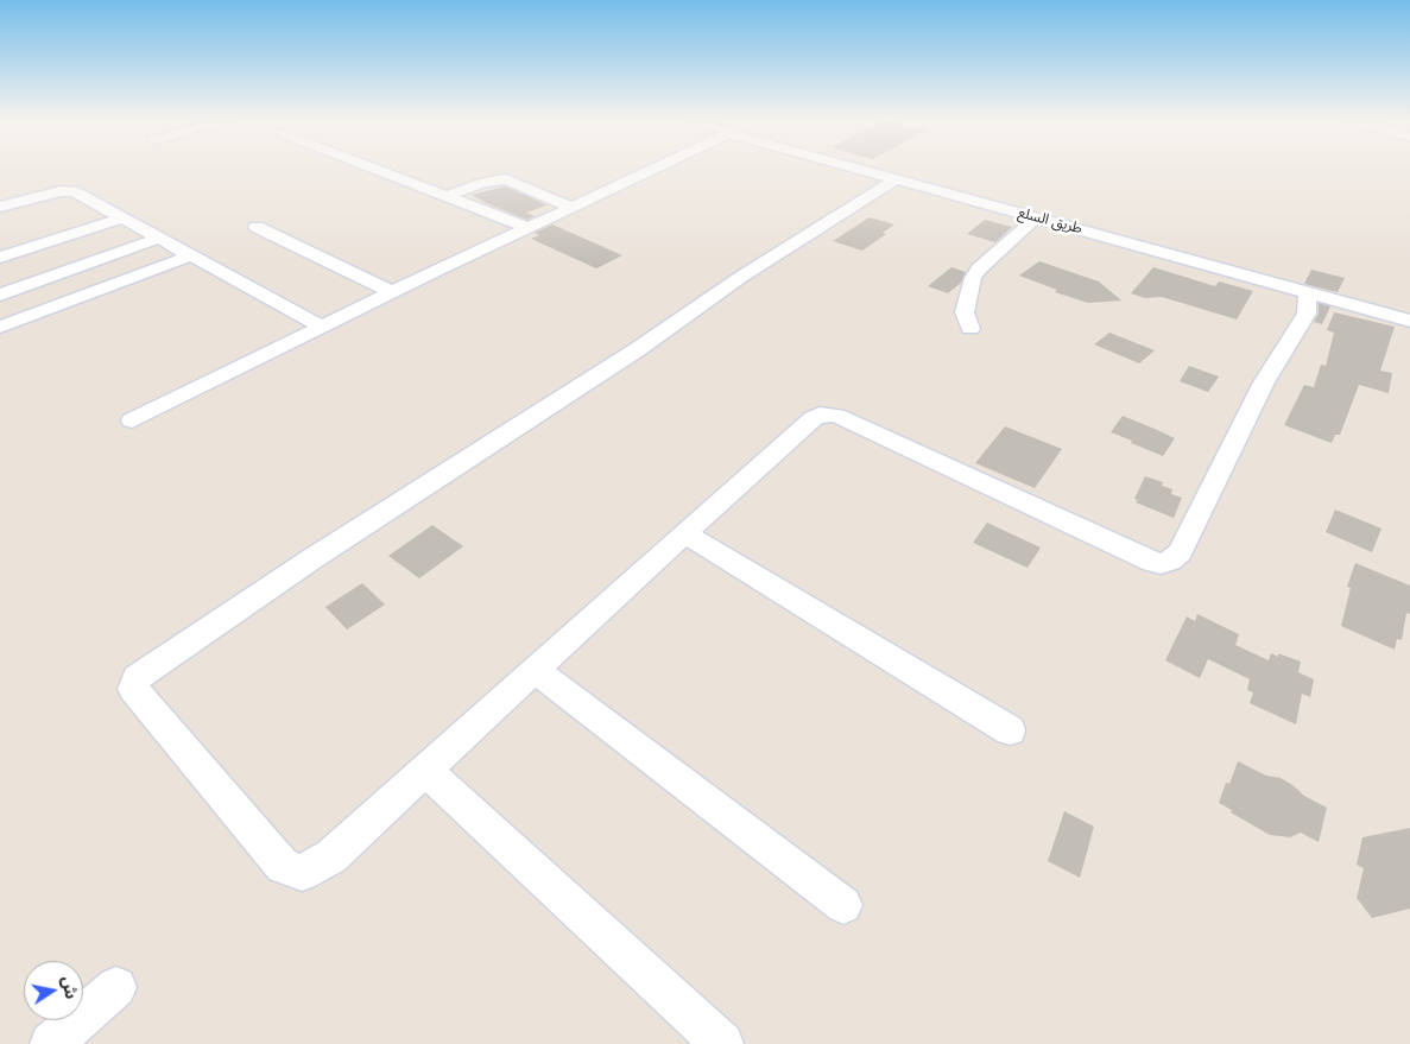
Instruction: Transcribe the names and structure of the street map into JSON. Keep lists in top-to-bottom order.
{
  "streets": {
    "street": ["طريق السلع"]
  },
  "north": "right"
}
